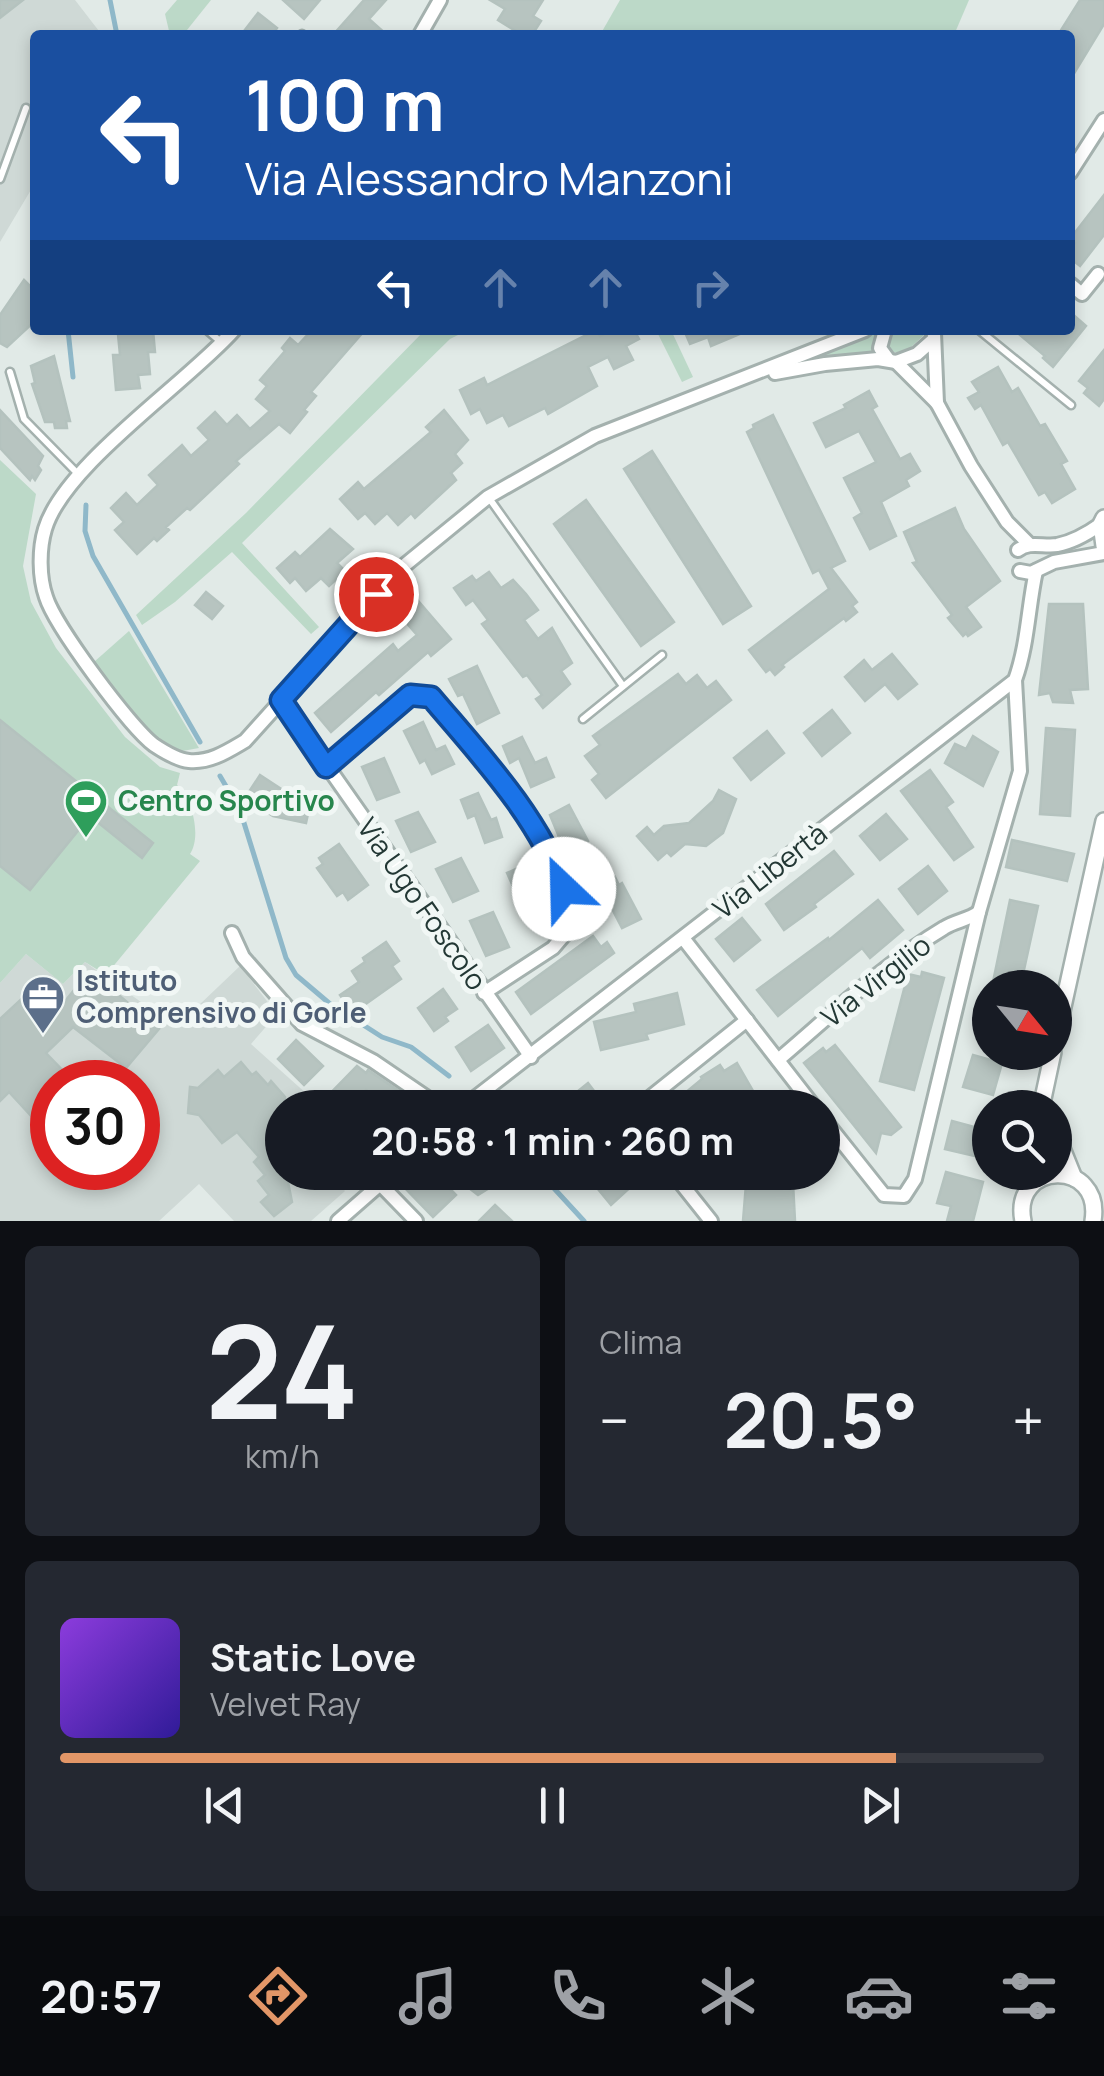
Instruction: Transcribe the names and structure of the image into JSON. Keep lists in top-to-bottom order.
{
  "streets": {
    "street": ["Via Libertà", "Via Ugo Foscolo", "Via Virgilio"]
  },
  "crossings": [
    ["Via Libertà", "Via Ugo Foscolo"]
  ],
  "places": {
    "sports": ["Centro Sportivo"],
    "office": ["Istituto Comprensivo di Gorle"]
  },
  "north": "bottom right",
  "page": {
    "turn": ["100 m", "Via Alessandro Manzoni"],
    "limit": "30",
    "trip": "20:58 · 1 min · 260 m",
    "tile": [
      ["24", "km/h"],
      "Clima"
    ],
    "heat": ["−", "20.5°", "+"],
    "song": ["Static Love", "Velvet Ray"],
    "tabs": "20:57"
  }
}
